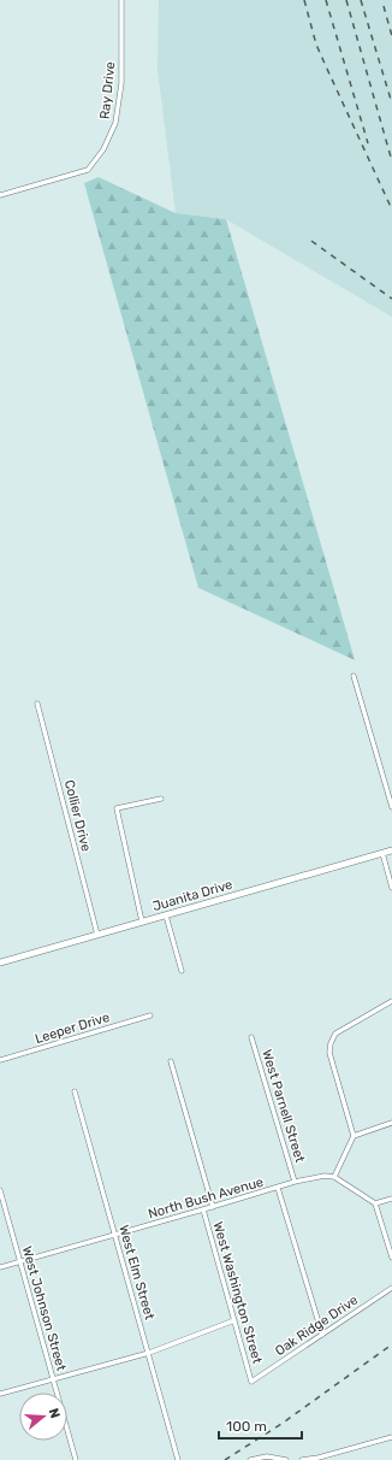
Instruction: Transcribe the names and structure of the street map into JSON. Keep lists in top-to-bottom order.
{
  "streets": {
    "street": [
      "Ray Drive",
      "Collier Drive",
      "Juanita Drive",
      "Leeper Drive",
      "West Parnell Street",
      "North Bush Avenue",
      "West Elm Street",
      "West Washington Street",
      "West Johnson Street",
      "Oak Ridge Drive"
    ]
  },
  "crossings": [
    ["Collier Drive", "Juanita Drive"],
    ["West Parnell Street", "North Bush Avenue"],
    ["North Bush Avenue", "West Elm Street"],
    ["North Bush Avenue", "West Washington Street"],
    ["North Bush Avenue", "West Johnson Street"],
    ["West Washington Street", "Oak Ridge Drive"]
  ],
  "scale_bar": "100 m",
  "north": "right"
}
